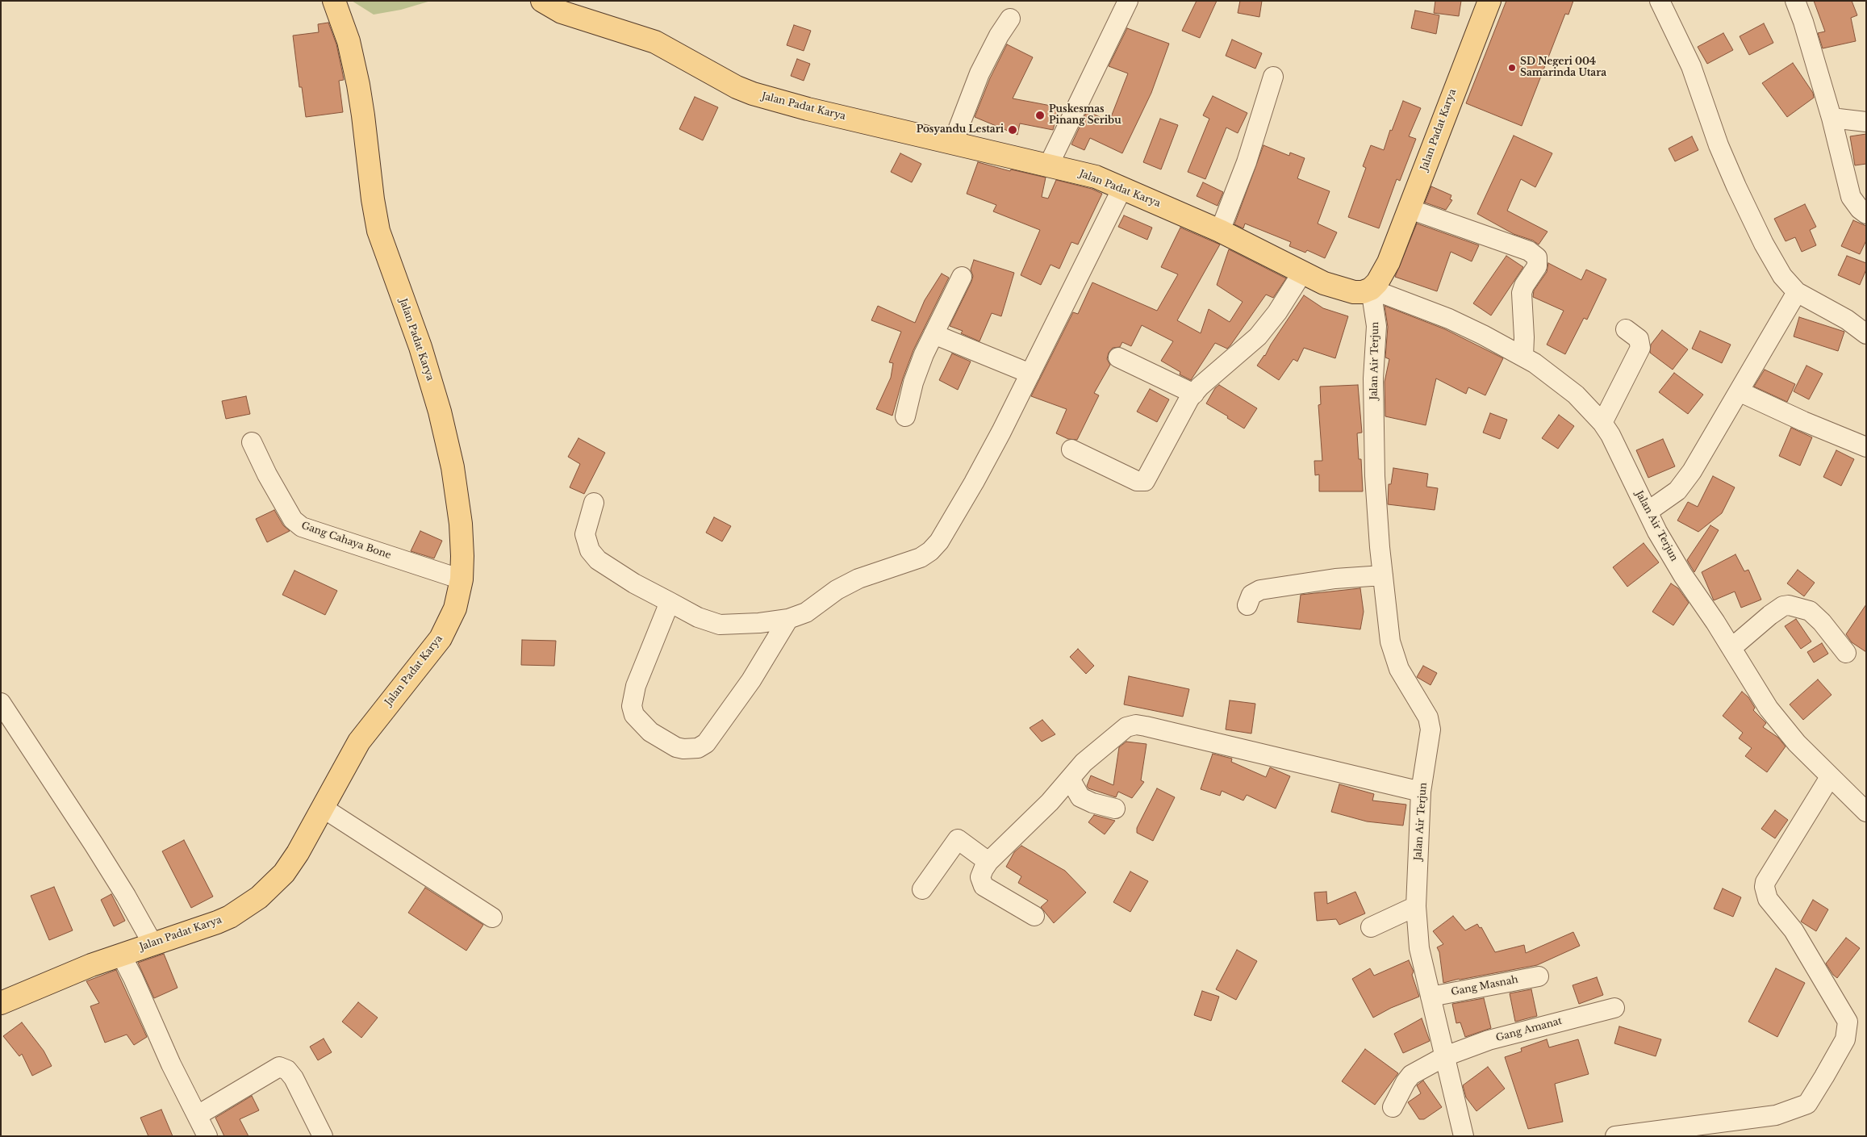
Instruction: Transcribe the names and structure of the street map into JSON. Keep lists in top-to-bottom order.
{
  "streets": {
    "main road": ["Jalan Padat Karya"],
    "street": [
      "Jalan Air Terjun",
      "Gang Cahaya Bone",
      "Gang Masnah",
      "Gang Amanat"
    ]
  },
  "crossings": [
    ["Jalan Padat Karya", "Jalan Air Terjun"],
    ["Jalan Padat Karya", "Gang Cahaya Bone"],
    ["Jalan Air Terjun", "Gang Masnah"],
    ["Jalan Air Terjun", "Gang Amanat"]
  ],
  "places": ["SD Negeri 004 Samarinda Utara", "Puskesmas Pinang Seribu", "Posyandu Lestari"]
}
